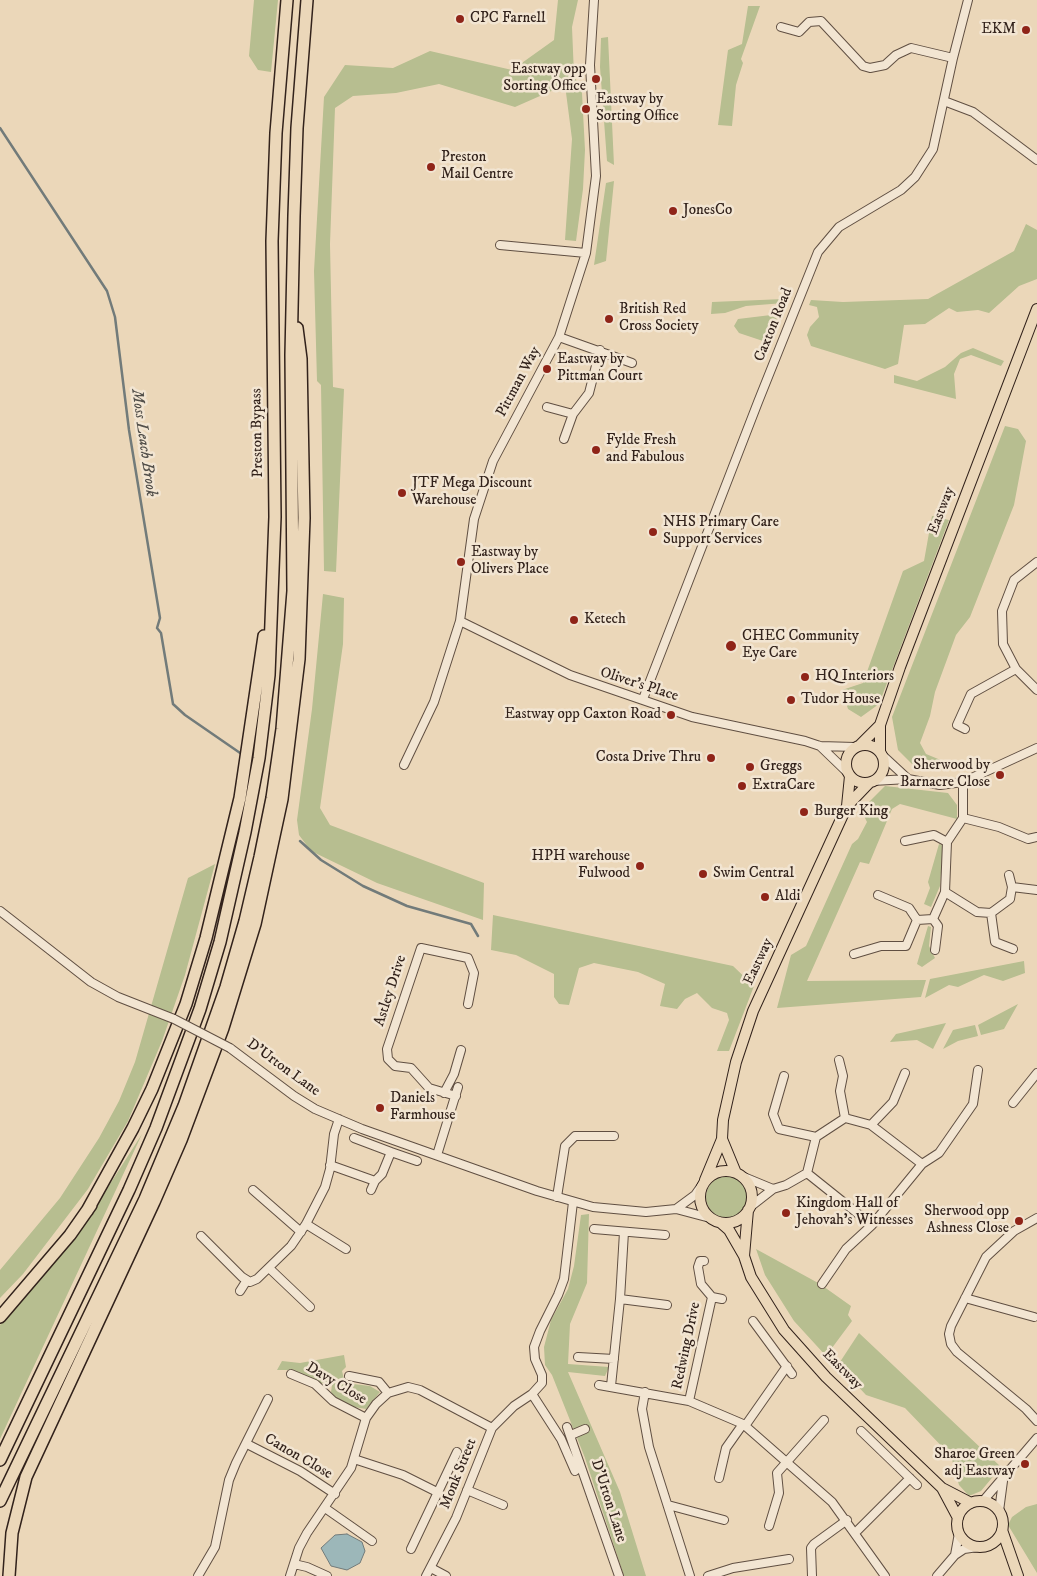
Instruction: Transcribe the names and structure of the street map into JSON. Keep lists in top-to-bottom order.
{
  "streets": {
    "highway": ["Preston Bypass"],
    "main road": ["Eastway"],
    "street": [
      "Caxton Road",
      "Pittman Way",
      "Oliver's Place",
      "Astley Drive",
      "D'Urton Lane",
      "Redwing Drive",
      "Davy Close",
      "Canon Close",
      "Monk Street"
    ]
  },
  "crossings": [
    ["Caxton Road", "Oliver's Place"],
    ["Pittman Way", "Oliver's Place"],
    ["Eastway", "Oliver's Place"],
    ["Eastway", "D'Urton Lane"],
    ["D'Urton Lane", "Monk Street"]
  ],
  "water": ["Moss Leach Brook"],
  "places": [
    "CPC Farnell",
    "EKM",
    "Eastway opp Sorting Office",
    "Eastway by Sorting Office",
    "Preston Mail Centre",
    "JonesCo",
    "British Red Cross Society",
    "Eastway by Pittman Court",
    "Fylde Fresh and Fabulous",
    "JTF Mega Discount Warehouse",
    "NHS Primary Care Support Services",
    "Eastway by Olivers Place",
    "Ketech",
    "CHEC Community Eye Care",
    "HQ Interiors",
    "Tudor House",
    "Eastway opp Caxton Road",
    "Costa Drive Thru",
    "Greggs",
    "Sherwood by Barnacre Close",
    "ExtraCare",
    "Burger King",
    "HPH warehouse Fulwood",
    "Swim Central",
    "Aldi",
    "Daniels Farmhouse",
    "Kingdom Hall of Jehovah's Witnesses",
    "Sherwood opp Ashness Close",
    "Sharoe Green adj Eastway"
  ]
}
